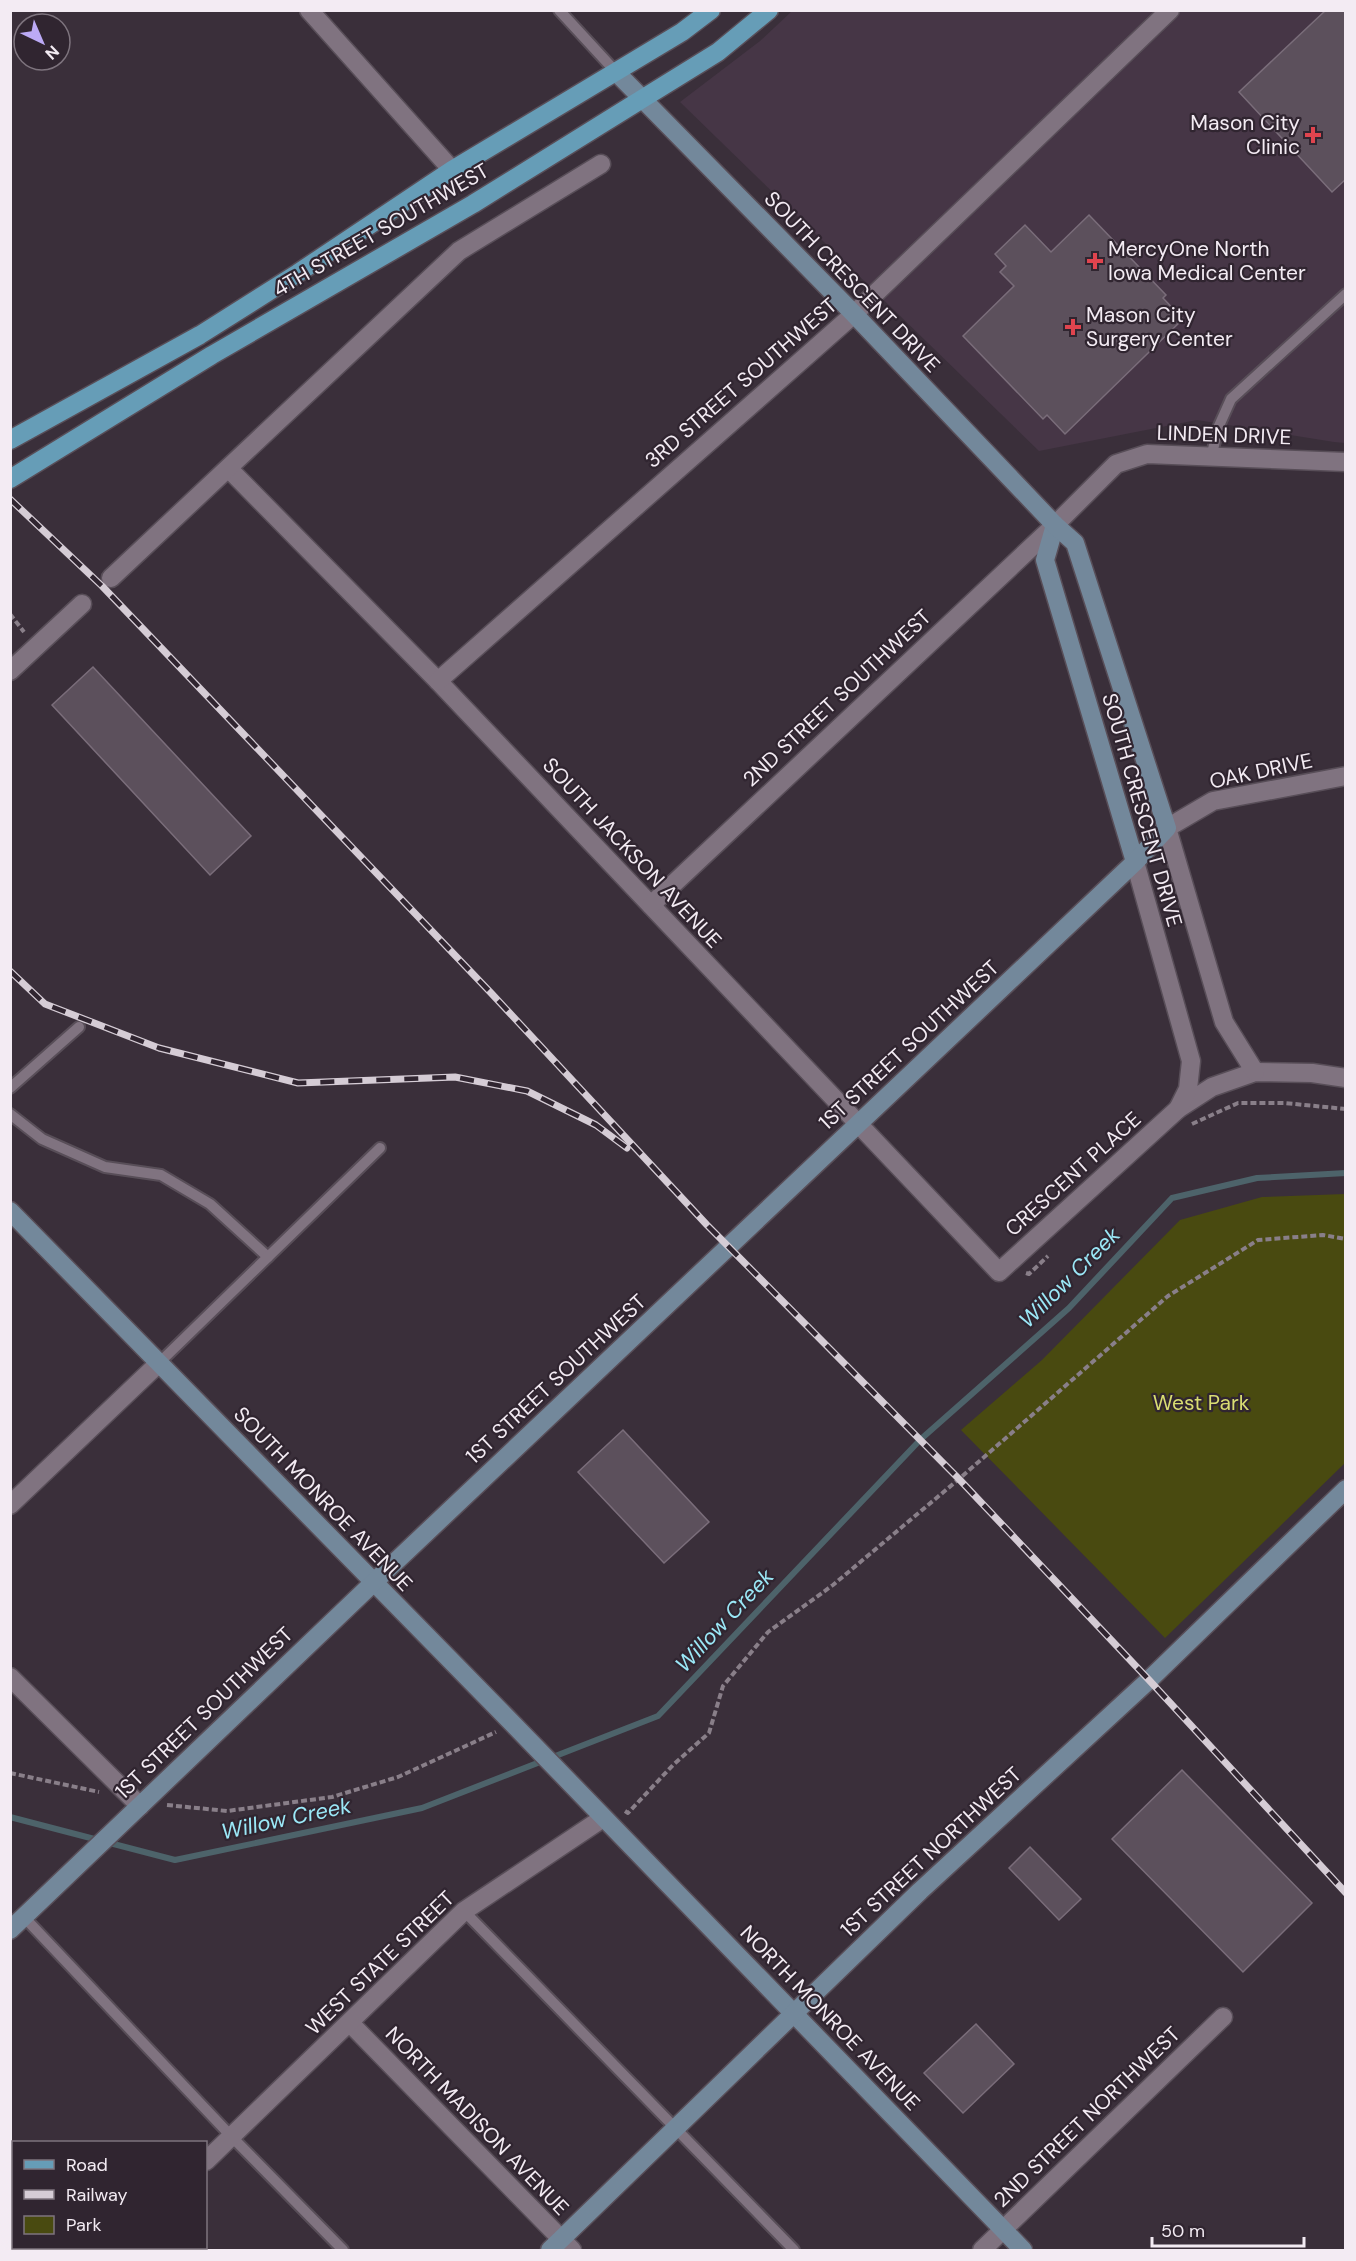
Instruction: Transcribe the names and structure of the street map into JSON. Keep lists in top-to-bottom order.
{
  "streets": {
    "main road": [
      "4TH STREET SOUTHWEST",
      "SOUTH CRESCENT DRIVE",
      "OAK DRIVE",
      "1ST STREET SOUTHWEST",
      "SOUTH MONROE AVENUE",
      "1ST STREET NORTHWEST",
      "NORTH MONROE AVENUE"
    ],
    "street": [
      "3RD STREET SOUTHWEST",
      "LINDEN DRIVE",
      "2ND STREET SOUTHWEST",
      "SOUTH JACKSON AVENUE",
      "CRESCENT PLACE",
      "WEST STATE STREET",
      "2ND STREET NORTHWEST",
      "NORTH MADISON AVENUE"
    ]
  },
  "crossings": [
    ["4TH STREET SOUTHWEST", "SOUTH CRESCENT DRIVE"],
    ["SOUTH CRESCENT DRIVE", "3RD STREET SOUTHWEST"],
    ["SOUTH CRESCENT DRIVE", "LINDEN DRIVE"],
    ["SOUTH CRESCENT DRIVE", "2ND STREET SOUTHWEST"],
    ["SOUTH CRESCENT DRIVE", "OAK DRIVE"],
    ["SOUTH CRESCENT DRIVE", "1ST STREET SOUTHWEST"],
    ["SOUTH CRESCENT DRIVE", "CRESCENT PLACE"],
    ["3RD STREET SOUTHWEST", "SOUTH JACKSON AVENUE"],
    ["LINDEN DRIVE", "2ND STREET SOUTHWEST"],
    ["2ND STREET SOUTHWEST", "SOUTH JACKSON AVENUE"],
    ["OAK DRIVE", "1ST STREET SOUTHWEST"],
    ["SOUTH JACKSON AVENUE", "1ST STREET SOUTHWEST"],
    ["SOUTH JACKSON AVENUE", "CRESCENT PLACE"],
    ["1ST STREET SOUTHWEST", "SOUTH MONROE AVENUE"],
    ["SOUTH MONROE AVENUE", "WEST STATE STREET"],
    ["SOUTH MONROE AVENUE", "NORTH MONROE AVENUE"],
    ["1ST STREET NORTHWEST", "NORTH MONROE AVENUE"],
    ["1ST STREET NORTHWEST", "NORTH MADISON AVENUE"],
    ["WEST STATE STREET", "NORTH MONROE AVENUE"],
    ["WEST STATE STREET", "NORTH MADISON AVENUE"],
    ["NORTH MONROE AVENUE", "2ND STREET NORTHWEST"]
  ],
  "water": ["Willow Creek"],
  "parks": ["West Park"],
  "places": {
    "health": ["Mason City Clinic", "MercyOne North Iowa Medical Center", "Mason City Surgery Center"]
  },
  "legend": ["Road", "Railway", "Park"],
  "scale_bar": "50 m",
  "north": "bottom right"
}
